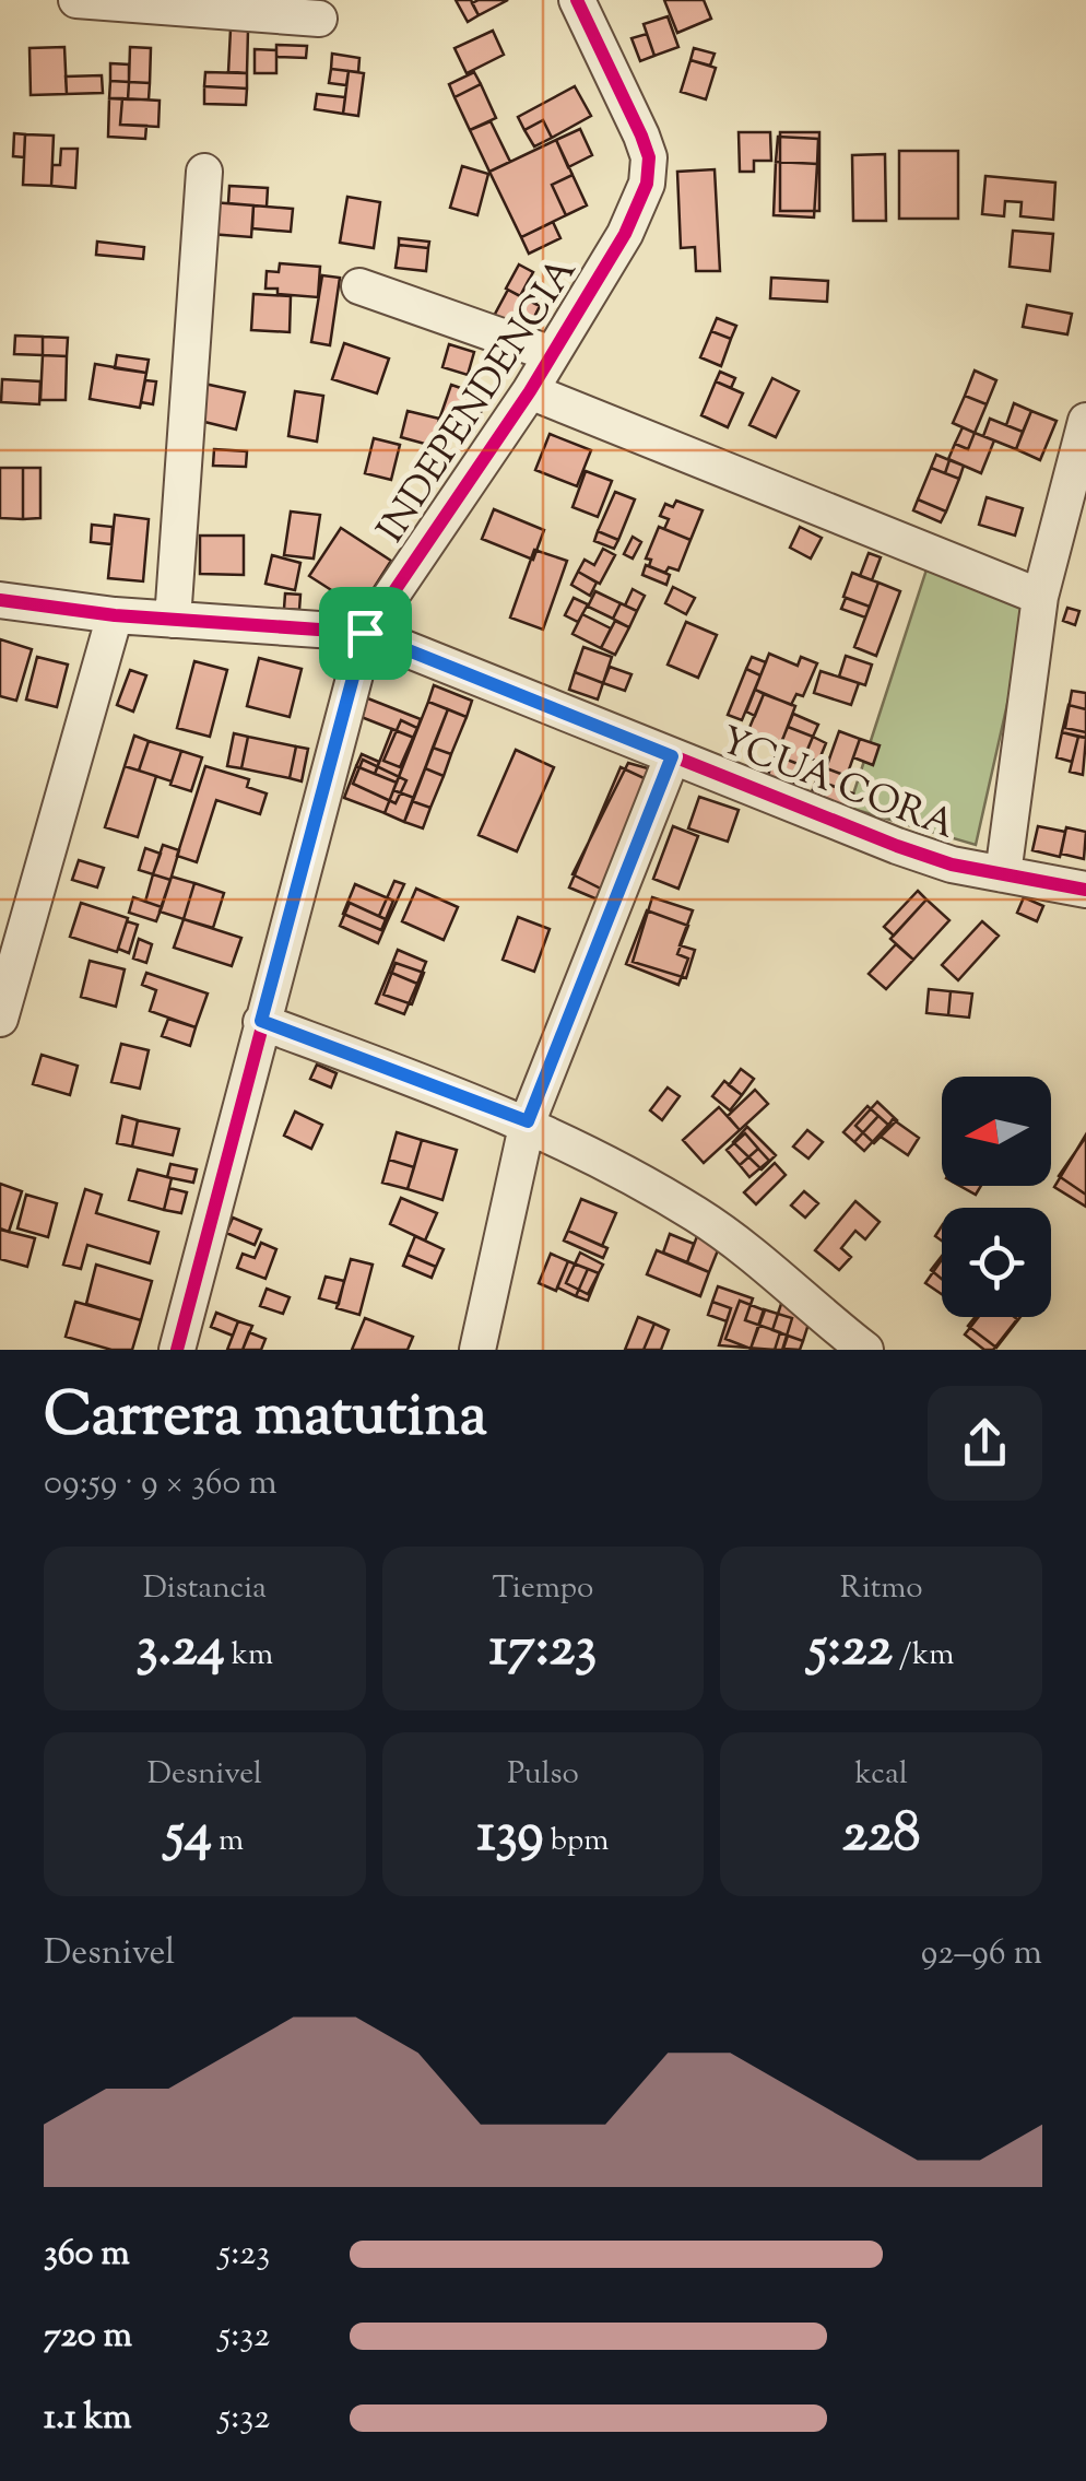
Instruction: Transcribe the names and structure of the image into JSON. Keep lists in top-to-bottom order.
{
  "streets": {
    "street": ["INDEPENDENCIA", "YCUA CORA"]
  },
  "crossings": [
    ["INDEPENDENCIA", "YCUA CORA"]
  ],
  "north": "left",
  "page": {
    "heading": ["Carrera matutina", "09:59 · 9 × 360 m"],
    "stats": [
      ["Distancia", "3.24 km"],
      ["Tiempo", "17:23"],
      ["Ritmo", "5:22 /km"],
      ["Desnivel", "54 m"],
      ["Pulso", "139 bpm"],
      ["kcal", "228"]
    ],
    "chart": ["Desnivel", "92–96 m"],
    "list": [
      {
        "name": "360 m",
        "note": "5:23"
      },
      {
        "name": "720 m",
        "note": "5:32"
      },
      {
        "name": "1.1 km",
        "note": "5:32"
      }
    ]
  }
}
